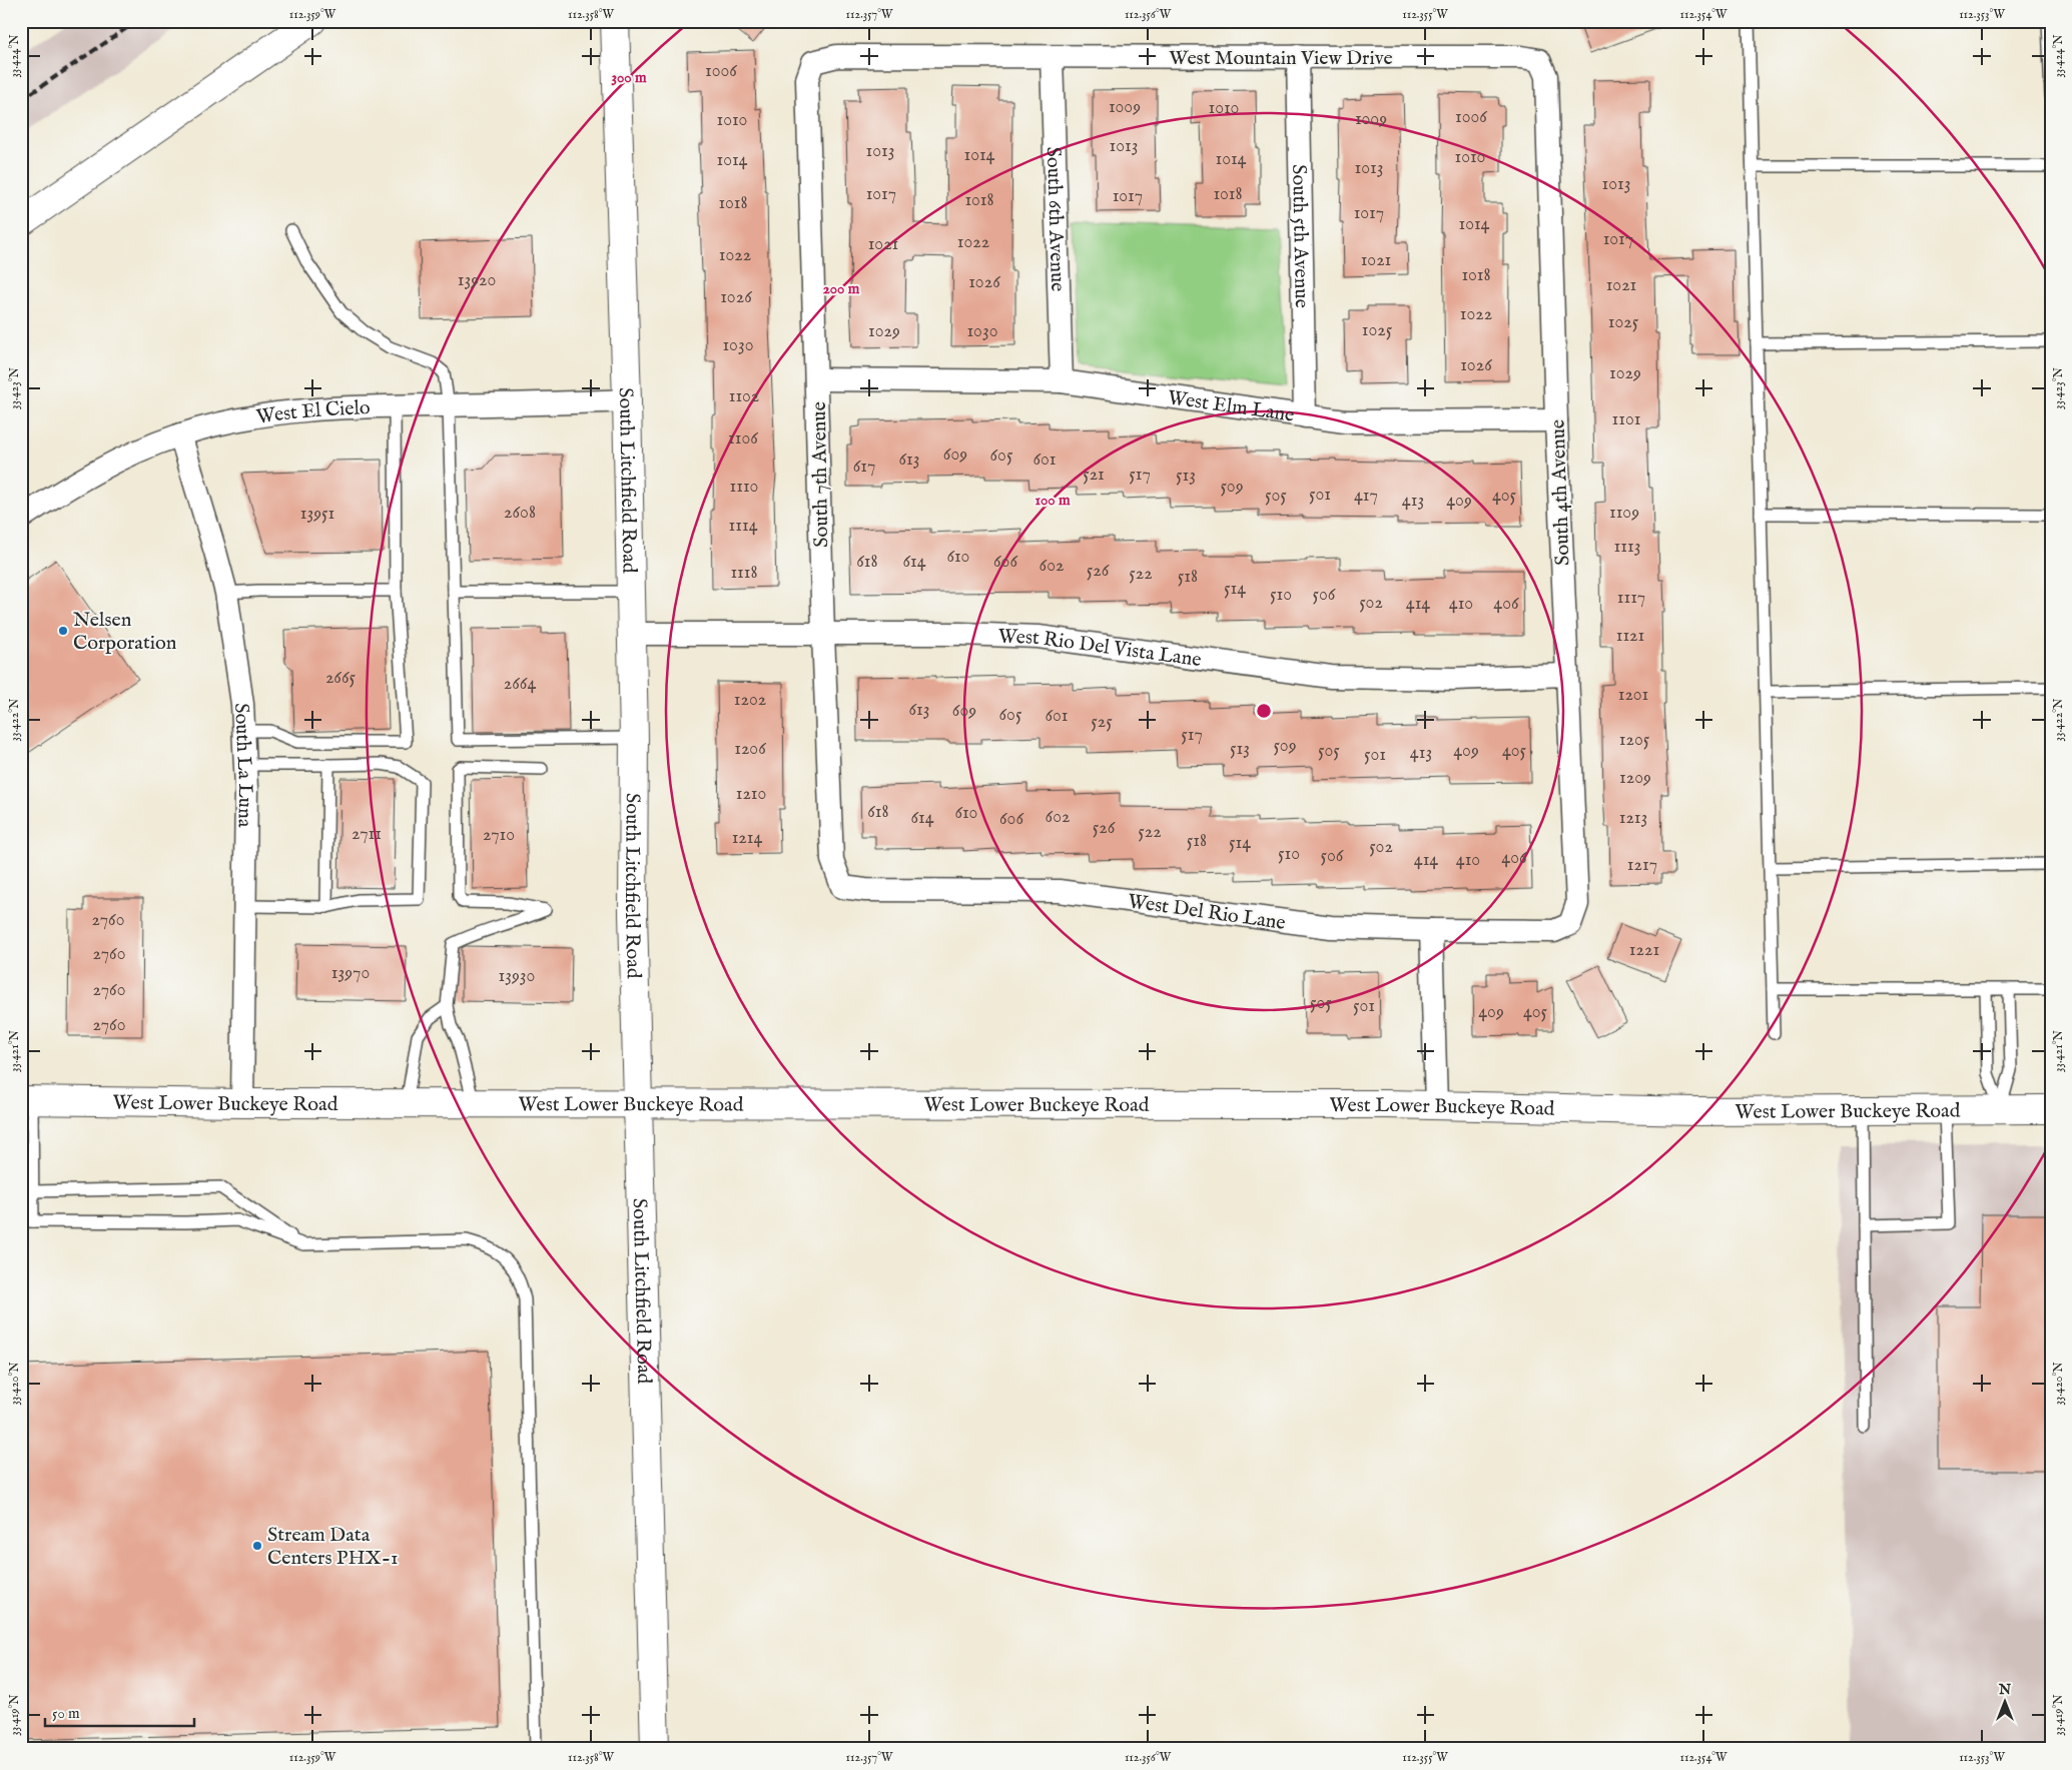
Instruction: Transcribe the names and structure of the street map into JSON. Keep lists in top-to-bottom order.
{
  "streets": {
    "main road": ["South Litchfield Road", "West Lower Buckeye Road"],
    "street": [
      "West Mountain View Drive",
      "South 6th Avenue",
      "South 5th Avenue",
      "West Elm Lane",
      "West El Cielo",
      "South 7th Avenue",
      "South 4th Avenue",
      "West Rio Del Vista Lane",
      "South La Luna",
      "West Del Rio Lane"
    ]
  },
  "crossings": [
    ["West Mountain View Drive", "South 6th Avenue"],
    ["West Mountain View Drive", "South 5th Avenue"],
    ["West Mountain View Drive", "South 7th Avenue"],
    ["West Mountain View Drive", "South 4th Avenue"],
    ["South 6th Avenue", "West Elm Lane"],
    ["South 5th Avenue", "West Elm Lane"],
    ["West Elm Lane", "South 7th Avenue"],
    ["West Elm Lane", "South 4th Avenue"],
    ["West El Cielo", "South Litchfield Road"],
    ["West El Cielo", "South La Luna"],
    ["South 7th Avenue", "West Rio Del Vista Lane"],
    ["South 7th Avenue", "West Del Rio Lane"],
    ["South Litchfield Road", "West Rio Del Vista Lane"],
    ["South Litchfield Road", "West Lower Buckeye Road"],
    ["South 4th Avenue", "West Rio Del Vista Lane"],
    ["South 4th Avenue", "West Del Rio Lane"],
    ["South La Luna", "West Lower Buckeye Road"]
  ],
  "places": ["Nelsen Corporation", "Stream Data Centers PHX-1"],
  "house_numbers": [
    "1006",
    "1009",
    "1010",
    "1006",
    "1009",
    "1010",
    "1013",
    "1013",
    "1014",
    "1010",
    "1014",
    "1014",
    "1013",
    "1013",
    "1017",
    "1018",
    "1017",
    "1018",
    "1018",
    "1017",
    "1014",
    "1017",
    "1022",
    "1021",
    "1022",
    "1021",
    "1018",
    "13920",
    "1026",
    "1021",
    "1026",
    "1022",
    "1025",
    "1025",
    "1029",
    "1030",
    "1030",
    "1026",
    "1029",
    "1102",
    "1101",
    "1106",
    "609",
    "605",
    "613",
    "601",
    "617",
    "521",
    "517",
    "513",
    "1110",
    "509",
    "501",
    "505",
    "417",
    "405",
    "413",
    "409",
    "2608",
    "1109",
    "13951",
    "1114",
    "1113",
    "610",
    "618",
    "614",
    "606",
    "602",
    "526",
    "1118",
    "522",
    "518",
    "514",
    "510",
    "506",
    "1117",
    "502",
    "414",
    "410",
    "406",
    "1121",
    "2665",
    "2664",
    "1201",
    "1202",
    "613",
    "609",
    "605",
    "601",
    "525",
    "517",
    "1205",
    "509",
    "1206",
    "513",
    "505",
    "409",
    "405",
    "413",
    "501",
    "1209",
    "1210",
    "618",
    "610",
    "602",
    "614",
    "1213",
    "606",
    "526",
    "522",
    "2711",
    "2710",
    "1214",
    "518",
    "514",
    "502",
    "510",
    "506",
    "406",
    "414",
    "410",
    "1217",
    "2760",
    "1221",
    "2760",
    "13970",
    "13930",
    "2760",
    "505",
    "501",
    "409",
    "405",
    "2760"
  ],
  "scale_bar": "50 m",
  "north": "top",
  "coordinates": [
    "112.359°W",
    "112.358°W",
    "112.357°W",
    "112.356°W",
    "112.355°W",
    "112.354°W",
    "112.353°W",
    "33.424°N",
    "33.423°N",
    "33.422°N",
    "33.421°N",
    "33.420°N",
    "33.419°N"
  ],
  "rings": ["300 m", "200 m", "100 m"]
}
